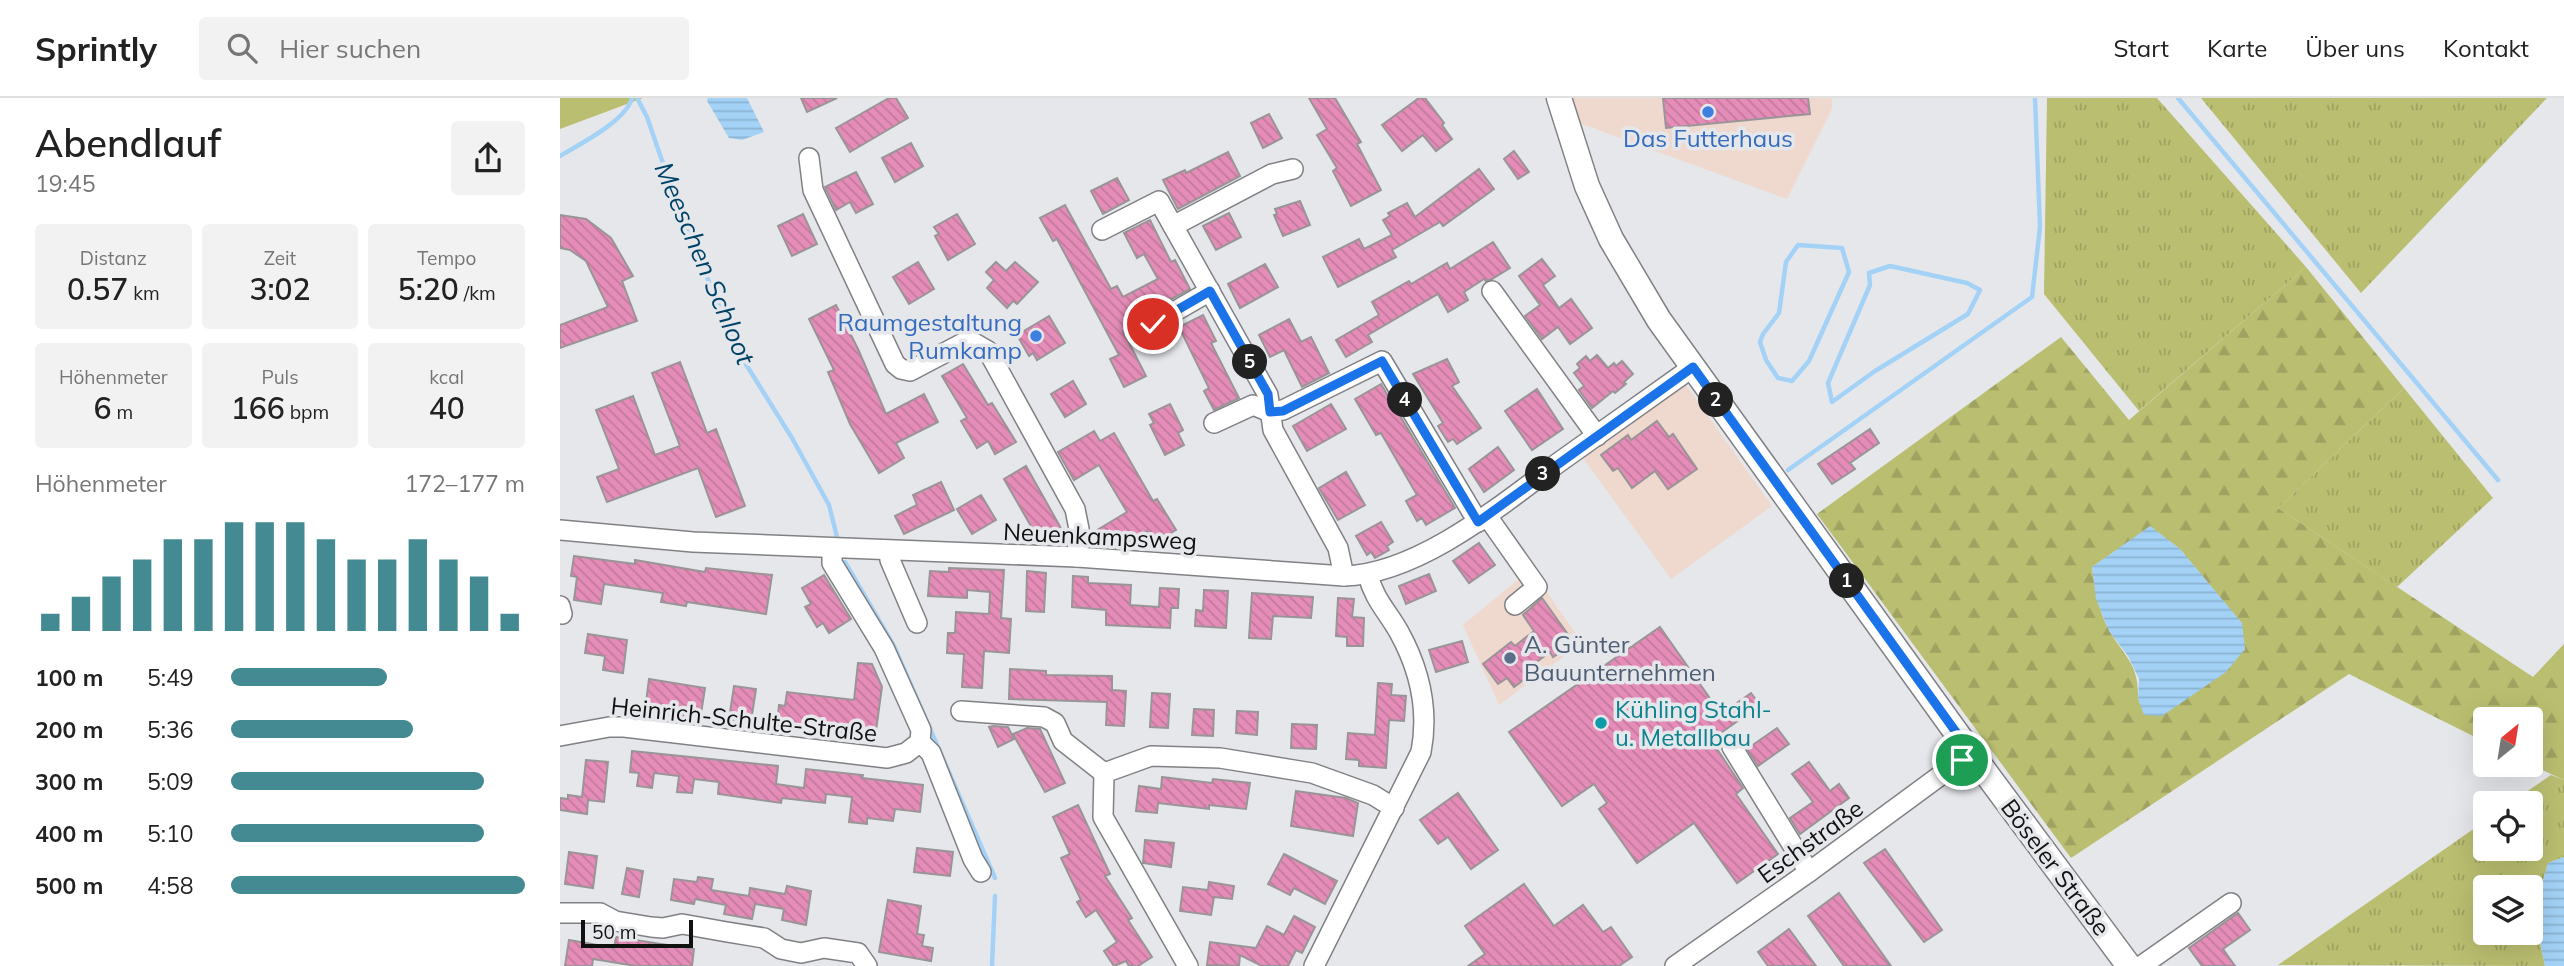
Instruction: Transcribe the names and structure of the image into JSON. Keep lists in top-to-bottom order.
{
  "streets": {
    "main road": ["Böseler Straße"],
    "street": ["Neuenkampsweg", "Heinrich-Schulte-Straße", "Eschstraße"]
  },
  "crossings": [
    ["Neuenkampsweg", "Heinrich-Schulte-Straße"],
    ["Neuenkampsweg", "Böseler Straße"],
    ["Eschstraße", "Böseler Straße"]
  ],
  "water": ["Meeschen Schloot"],
  "places": [
    "Das Futterhaus",
    "Raumgestaltung Rumkamp",
    "A. Günter Bauunternehmen",
    "Kühling Stahl- u. Metallbau"
  ],
  "scale_bar": "50 m",
  "north": "top right",
  "page": {
    "header": "Sprintly",
    "search": "Hier suchen",
    "nav": [
      "Start",
      "Karte",
      "Über uns",
      "Kontakt"
    ],
    "heading": ["Abendlauf", "19:45"],
    "stats": [
      ["Distanz", "0.57 km"],
      ["Zeit", "3:02"],
      ["Tempo", "5:20 /km"],
      ["Höhenmeter", "6 m"],
      ["Puls", "166 bpm"],
      ["kcal", "40"]
    ],
    "pins": [
      "5",
      "2",
      "4",
      "3",
      "1"
    ],
    "chart": ["Höhenmeter", "172–177 m"],
    "list": [
      {
        "name": "100 m",
        "note": "5:49"
      },
      {
        "name": "200 m",
        "note": "5:36"
      },
      {
        "name": "300 m",
        "note": "5:09"
      },
      {
        "name": "400 m",
        "note": "5:10"
      },
      {
        "name": "500 m",
        "note": "4:58"
      }
    ],
    "scale": "50 m"
  }
}
